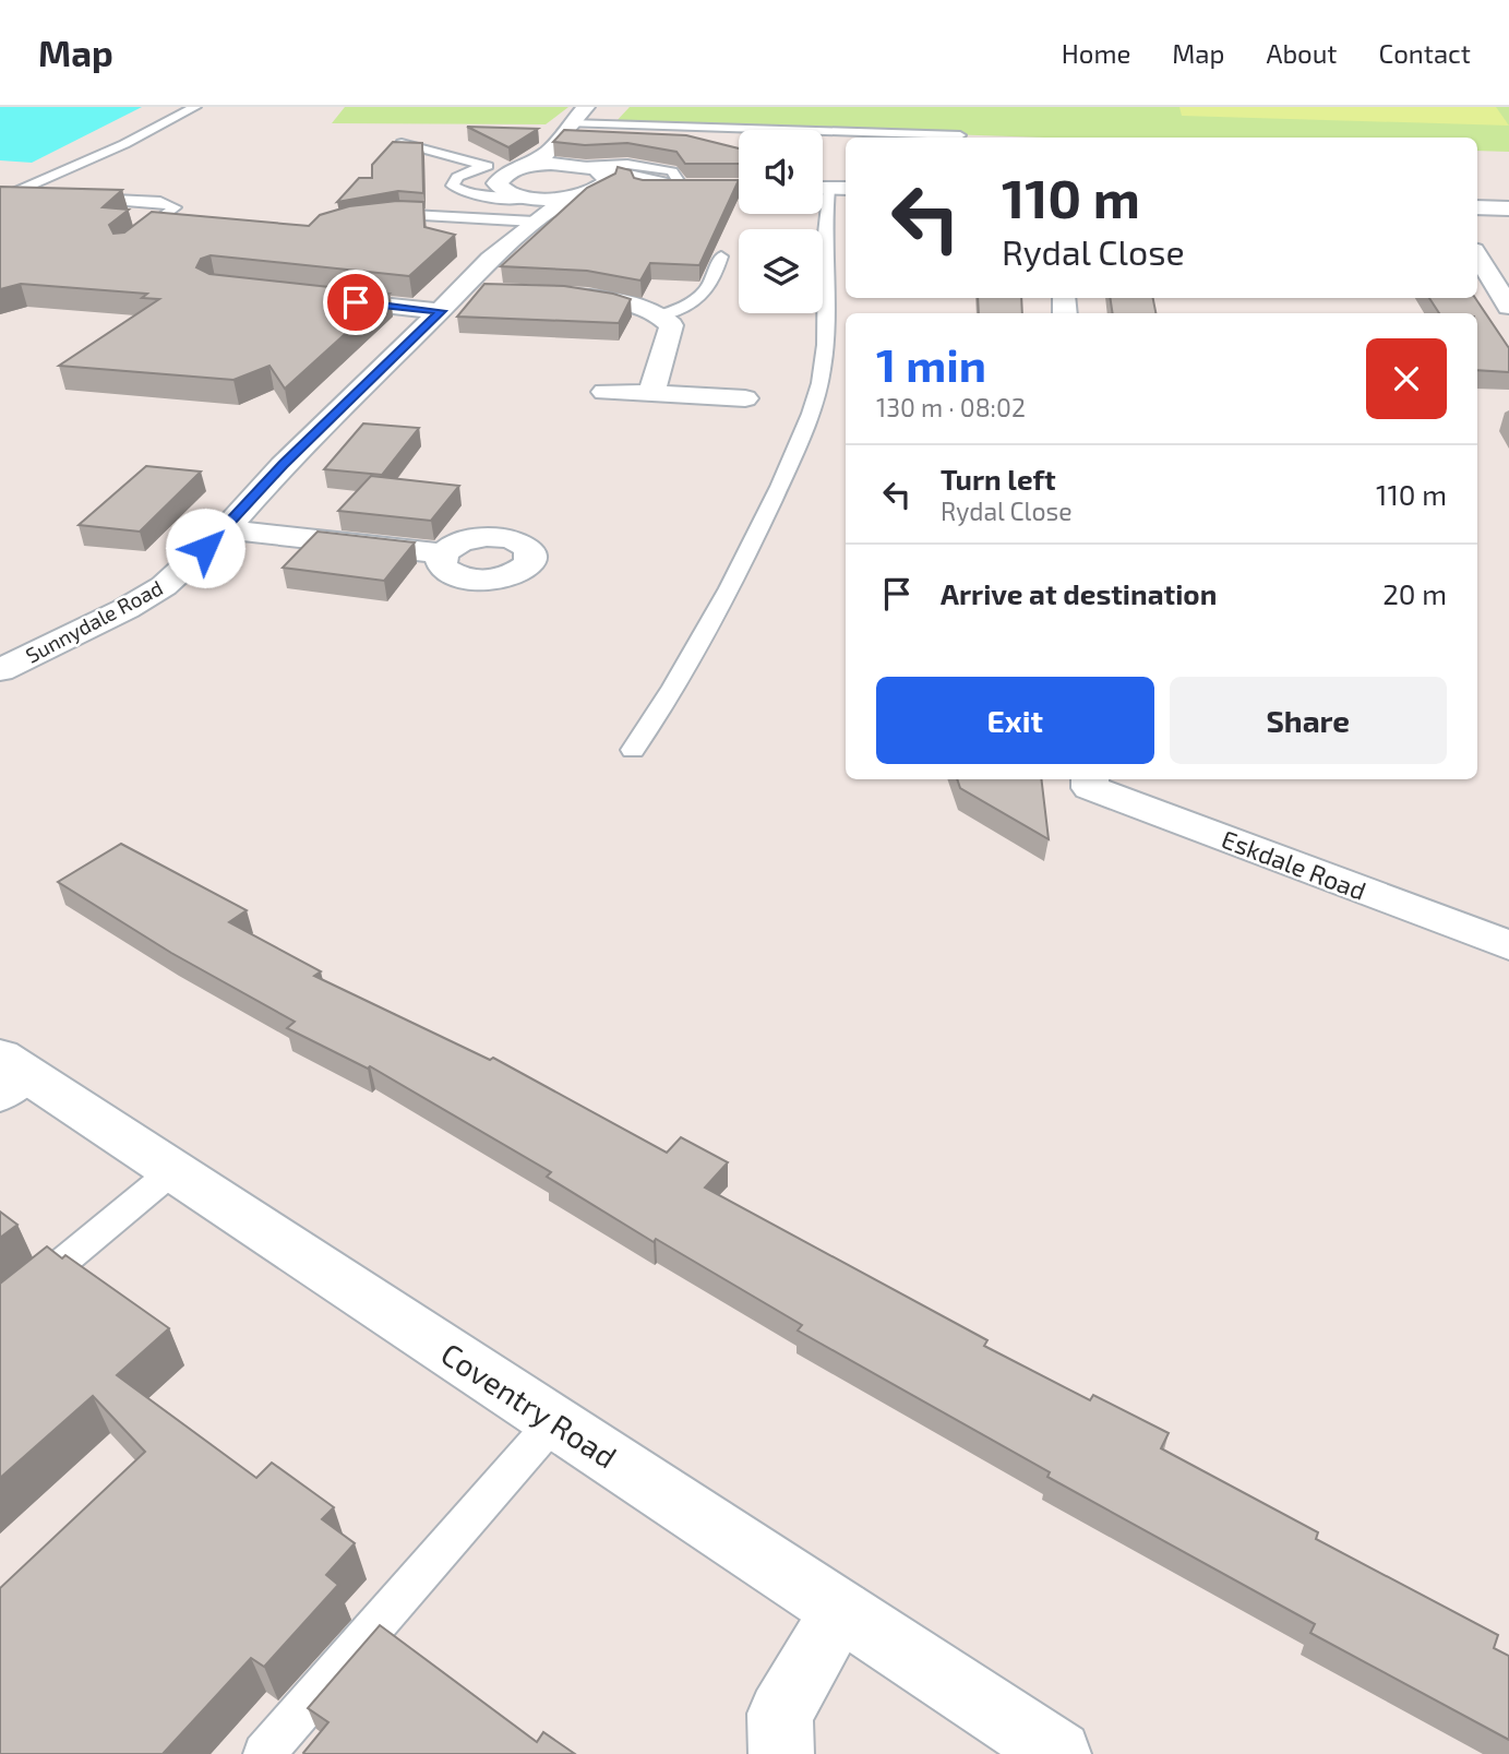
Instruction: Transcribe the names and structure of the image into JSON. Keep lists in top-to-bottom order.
{
  "streets": {
    "street": ["Sunnydale Road", "Eskdale Road", "Coventry Road"]
  },
  "page": {
    "header": "Map",
    "nav": [
      "Home",
      "Map",
      "About",
      "Contact"
    ],
    "turn": ["110 m", "Rydal Close"],
    "heading": ["1 min", "130 m · 08:02"],
    "list": [
      {
        "name": "Turn left",
        "note": "Rydal Close",
        "value": "110 m"
      },
      {
        "name": "Arrive at destination",
        "value": "20 m"
      }
    ],
    "buttons": ["Exit", "Share"]
  }
}
